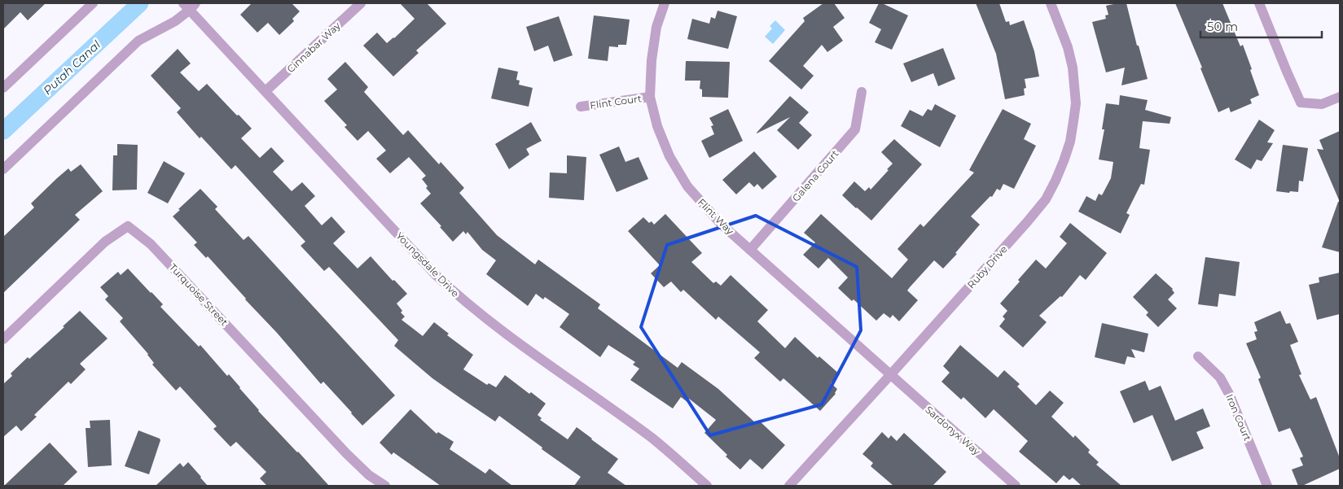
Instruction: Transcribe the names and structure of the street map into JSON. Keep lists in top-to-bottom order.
{
  "streets": {
    "street": [
      "Cinnabar Way",
      "Flint Court",
      "Galena Court",
      "Flint Way",
      "Youngsdale Drive",
      "Ruby Drive",
      "Turquoise Street",
      "Iron Court",
      "Sardonyx Way"
    ]
  },
  "crossings": [
    ["Cinnabar Way", "Youngsdale Drive"],
    ["Flint Court", "Flint Way"],
    ["Galena Court", "Flint Way"],
    ["Flint Way", "Ruby Drive"],
    ["Flint Way", "Sardonyx Way"],
    ["Ruby Drive", "Sardonyx Way"]
  ],
  "water": ["Putah Canal"],
  "scale_bar": "50 m"
}
